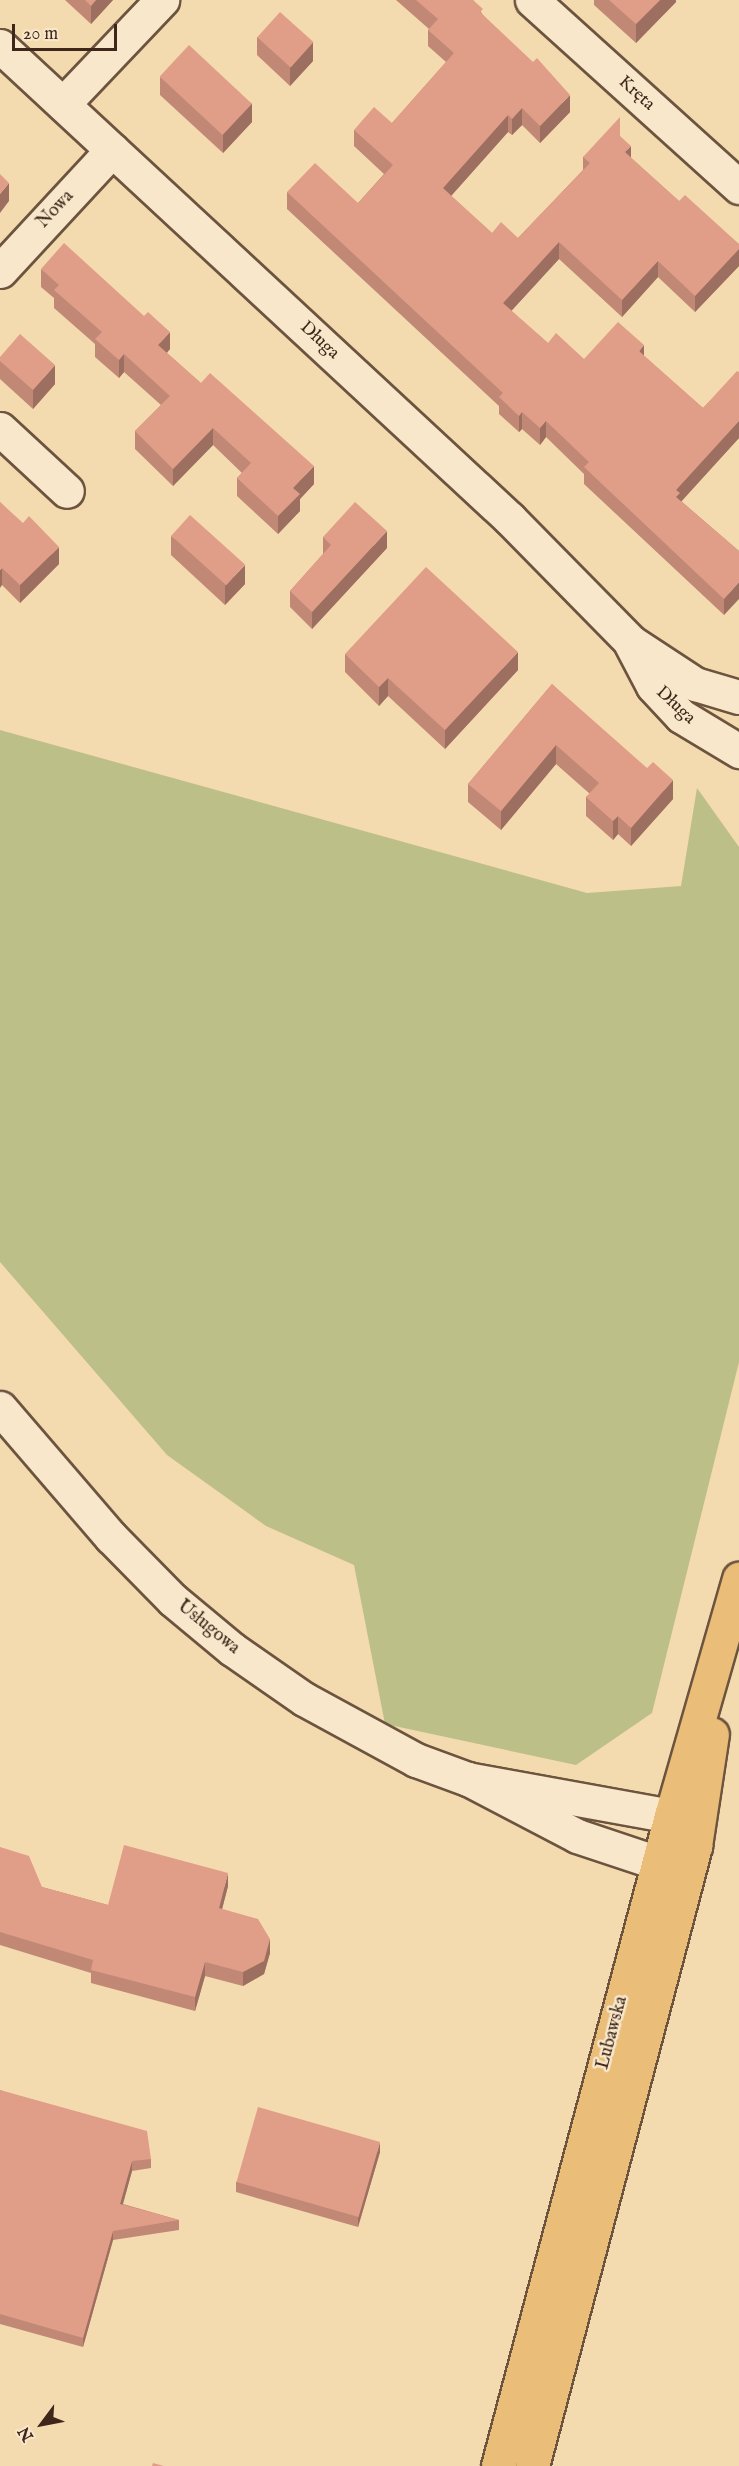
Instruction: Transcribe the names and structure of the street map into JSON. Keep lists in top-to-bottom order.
{
  "streets": {
    "main road": ["Lubawska"],
    "street": [
      "Kręta",
      "Nowa",
      "Długa",
      "Usługowa"
    ]
  },
  "crossings": [
    ["Nowa", "Długa"],
    ["Usługowa", "Lubawska"]
  ],
  "scale_bar": "20 m",
  "north": "bottom left"
}
